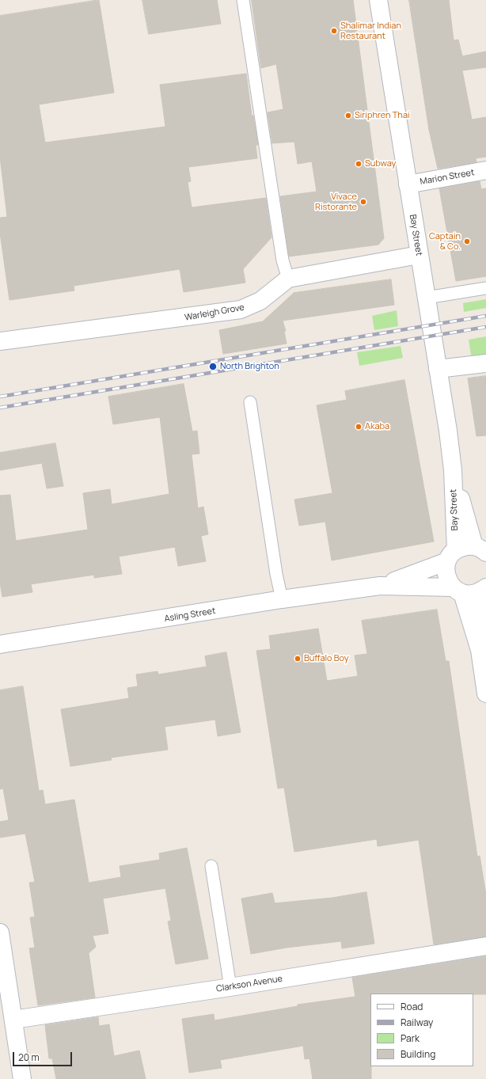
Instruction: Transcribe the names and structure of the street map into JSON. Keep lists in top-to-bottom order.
{
  "streets": {
    "street": [
      "Marion Street",
      "Bay Street",
      "Warleigh Grove",
      "Asling Street",
      "Clarkson Avenue"
    ]
  },
  "crossings": [
    ["Marion Street", "Bay Street"],
    ["Bay Street", "Warleigh Grove"],
    ["Bay Street", "Asling Street"]
  ],
  "places": [
    "Shalimar Indian Restaurant",
    "Siriphren Thai",
    "Subway",
    "Vivace Ristorante",
    "Captain & Co.",
    "North Brighton",
    "Akaba",
    "Buffalo Boy"
  ],
  "legend": [
    "Road",
    "Railway",
    "Park",
    "Building"
  ],
  "scale_bar": "20 m"
}
